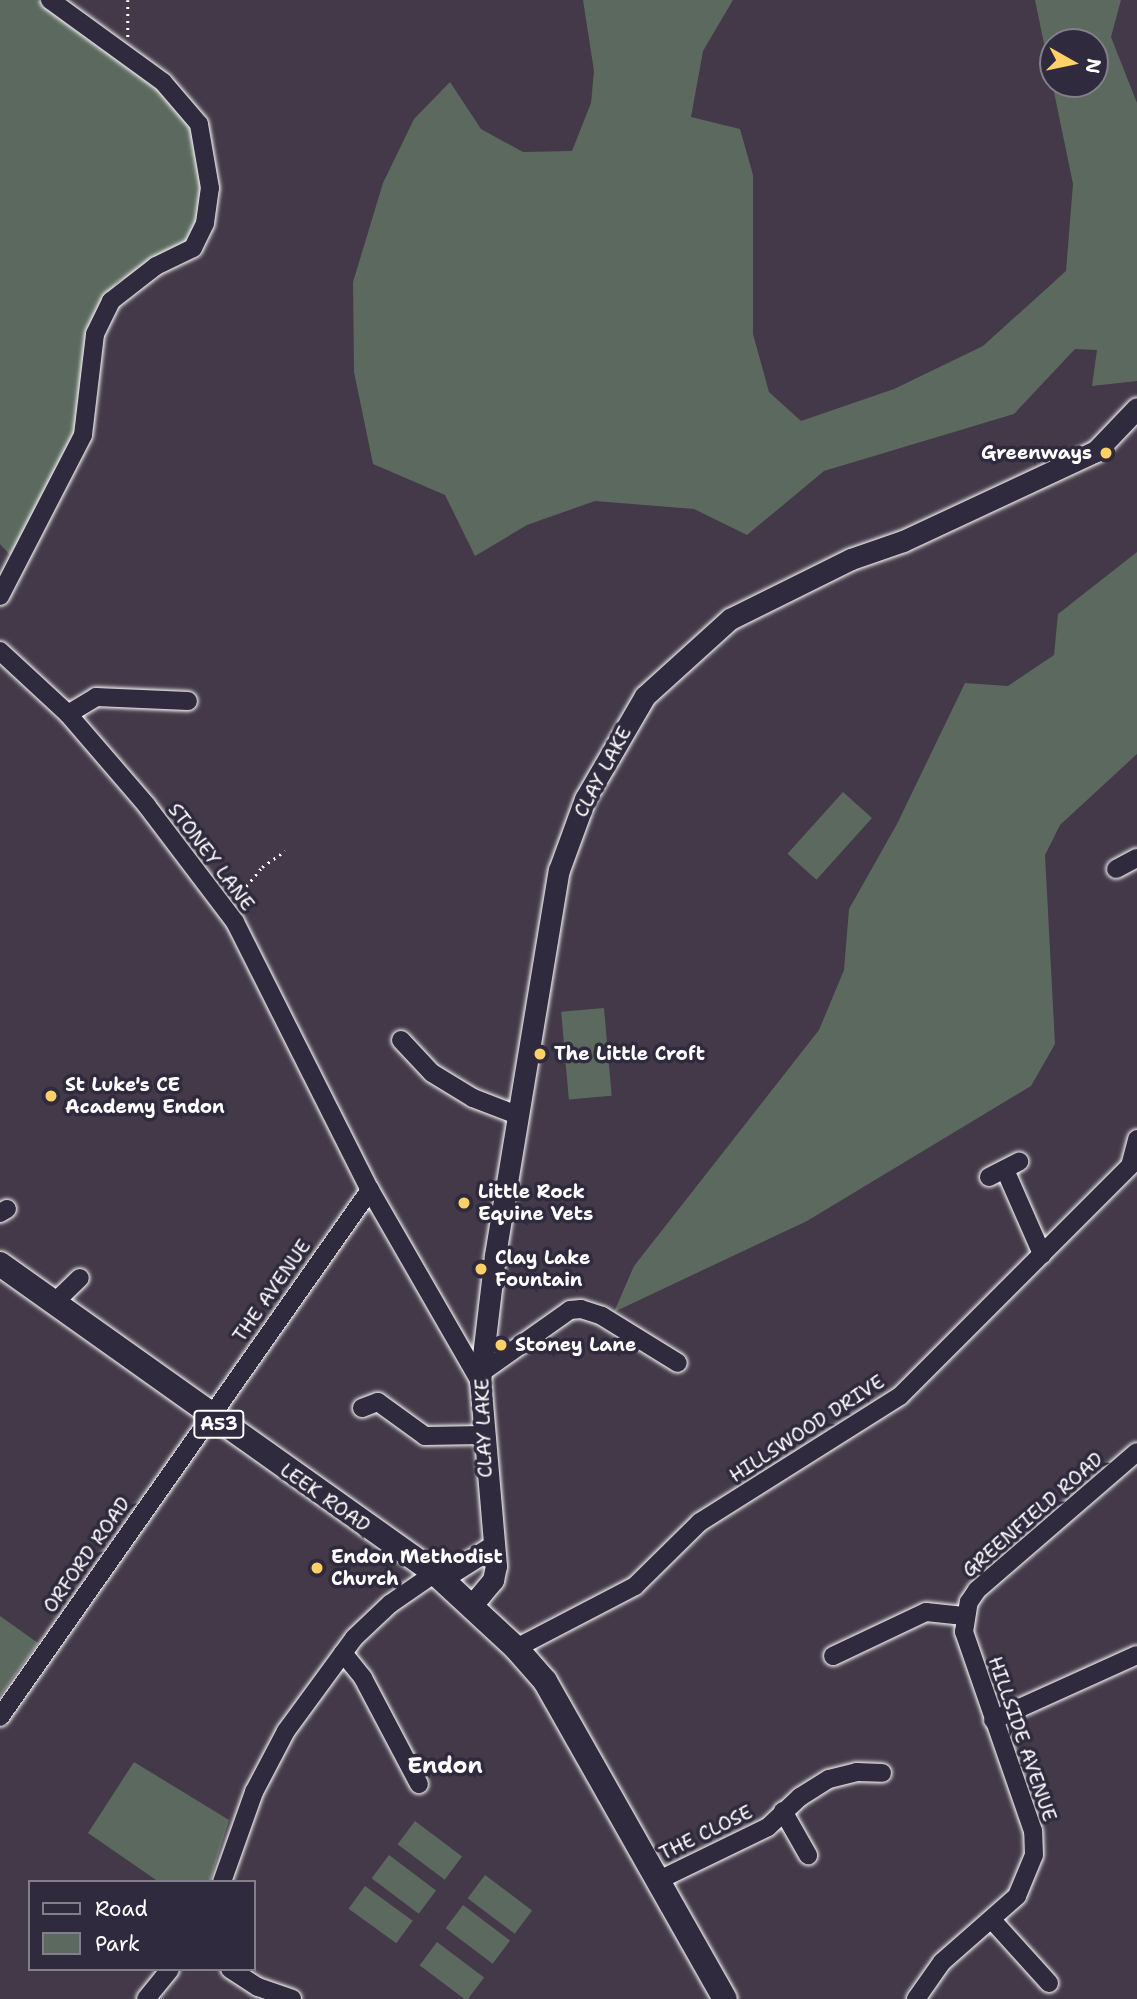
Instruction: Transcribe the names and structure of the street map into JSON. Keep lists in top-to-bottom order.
{
  "streets": {
    "highway": ["A53", "LEEK ROAD"],
    "main road": ["CLAY LAKE"],
    "street": [
      "STONEY LANE",
      "THE AVENUE",
      "HILLSWOOD DRIVE",
      "GREENFIELD ROAD",
      "ORFORD ROAD",
      "HILLSIDE AVENUE",
      "THE CLOSE"
    ]
  },
  "crossings": [
    ["CLAY LAKE", "STONEY LANE"],
    ["CLAY LAKE", "LEEK ROAD"],
    ["STONEY LANE", "THE AVENUE"],
    ["THE AVENUE", "LEEK ROAD"],
    ["THE AVENUE", "ORFORD ROAD"],
    ["HILLSWOOD DRIVE", "LEEK ROAD"],
    ["LEEK ROAD", "ORFORD ROAD"],
    ["LEEK ROAD", "THE CLOSE"],
    ["GREENFIELD ROAD", "HILLSIDE AVENUE"]
  ],
  "districts": ["Endon"],
  "places": [
    "Greenways",
    "The Little Croft",
    "St Luke's CE Academy Endon",
    "Little Rock Equine Vets",
    "Clay Lake Fountain",
    "Stoney Lane",
    "Endon Methodist Church"
  ],
  "legend": ["Road", "Park"],
  "north": "right"
}
